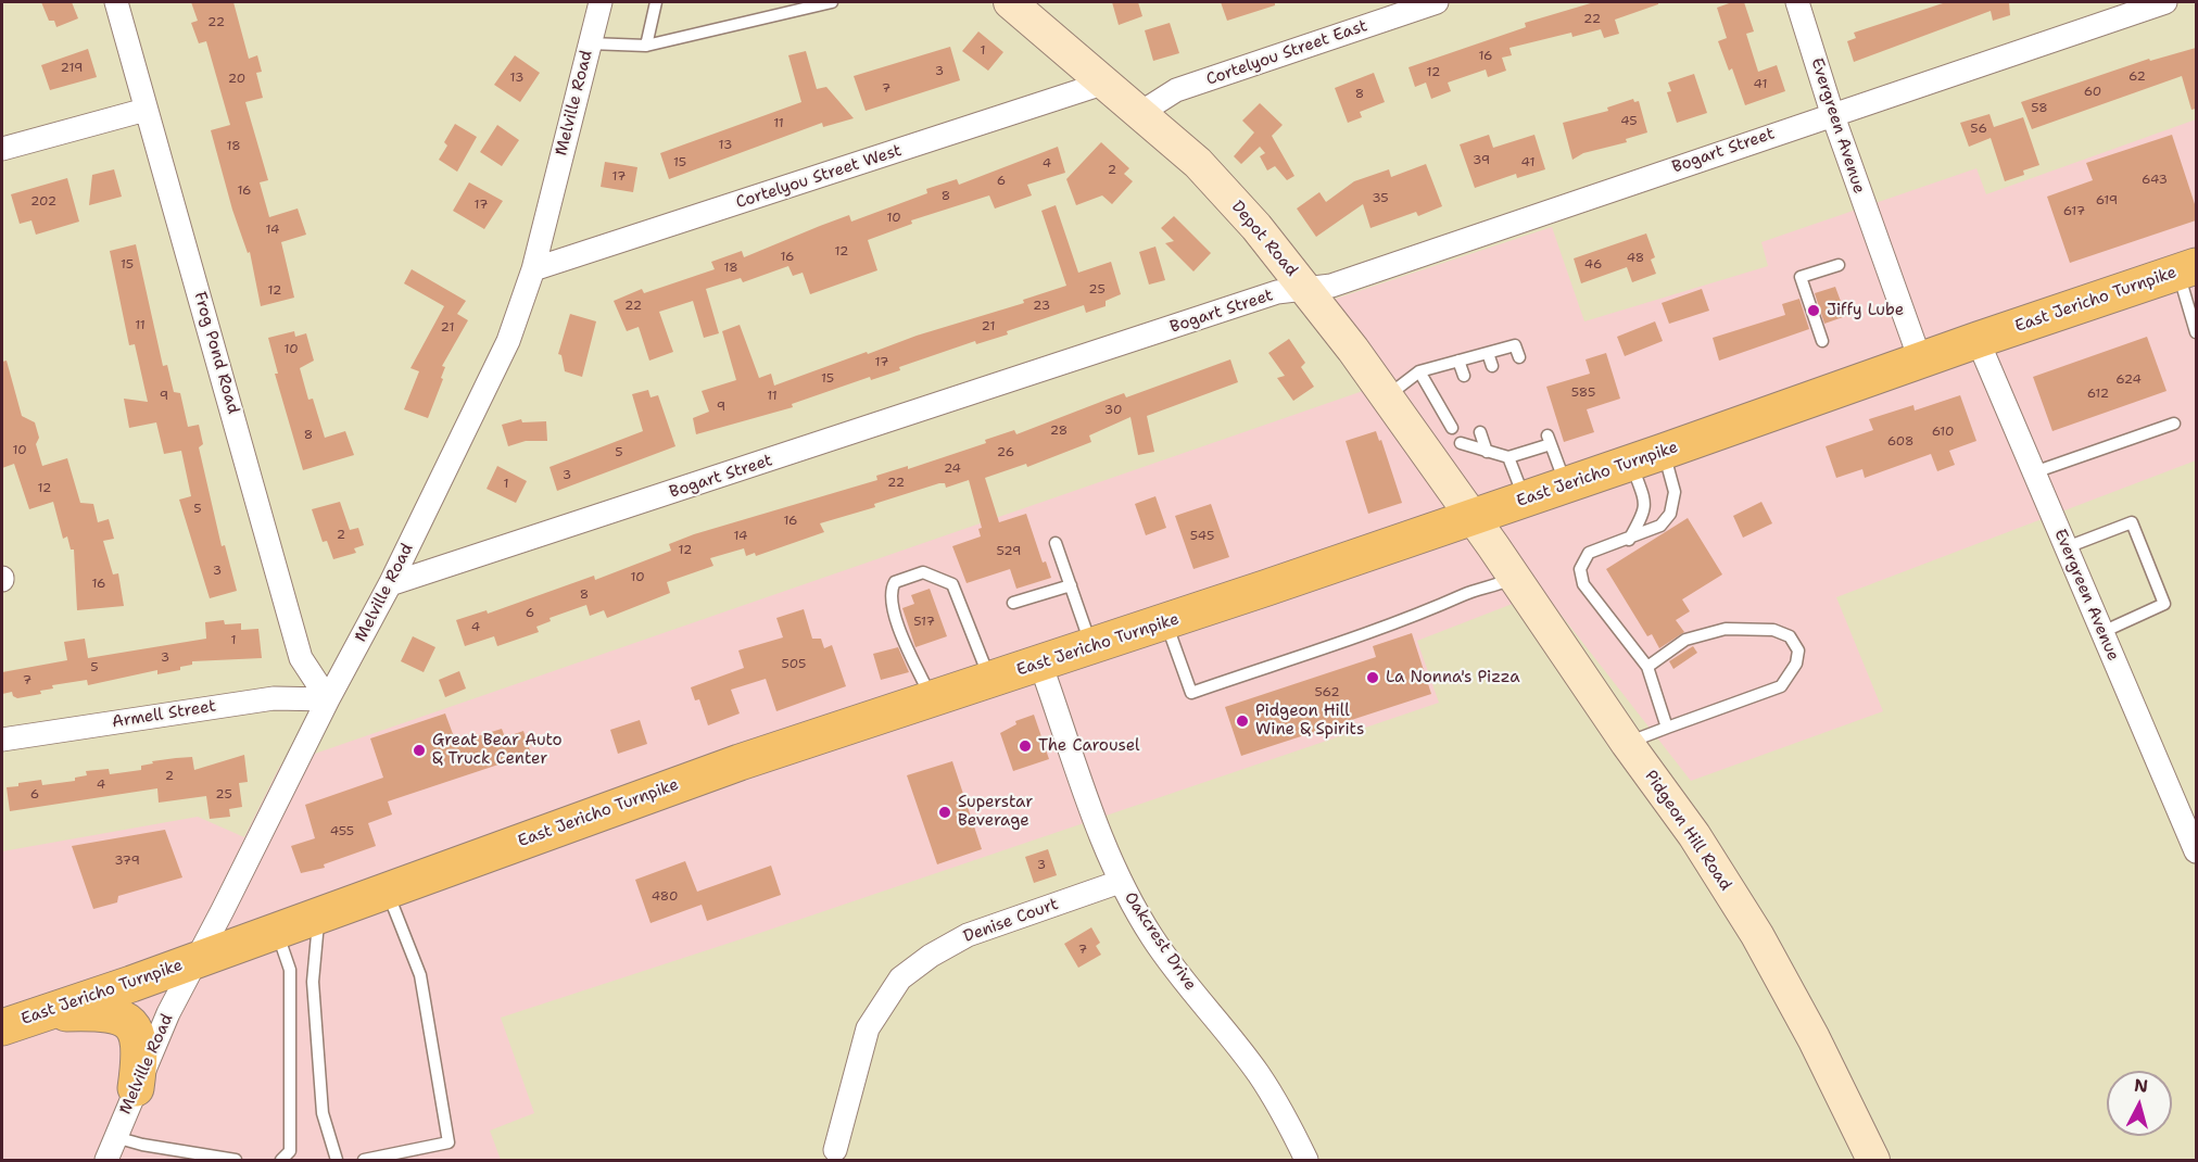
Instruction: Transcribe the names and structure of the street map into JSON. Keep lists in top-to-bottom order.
{
  "streets": {
    "main road": ["East Jericho Turnpike"],
    "street": [
      "Cortelyou Street East",
      "Melville Road",
      "Evergreen Avenue",
      "Bogart Street",
      "Cortelyou Street West",
      "Depot Road",
      "Frog Pond Road",
      "Armell Street",
      "Pidgeon Hill Road",
      "Denise Court",
      "Oakcrest Drive"
    ]
  },
  "crossings": [
    ["Cortelyou Street East", "Depot Road"],
    ["Melville Road", "Bogart Street"],
    ["Melville Road", "Cortelyou Street West"],
    ["Melville Road", "East Jericho Turnpike"],
    ["Melville Road", "Frog Pond Road"],
    ["Melville Road", "Armell Street"],
    ["Evergreen Avenue", "Bogart Street"],
    ["Evergreen Avenue", "East Jericho Turnpike"],
    ["Bogart Street", "Depot Road"],
    ["Cortelyou Street West", "Depot Road"],
    ["Depot Road", "East Jericho Turnpike"],
    ["Depot Road", "Pidgeon Hill Road"],
    ["East Jericho Turnpike", "Pidgeon Hill Road"],
    ["East Jericho Turnpike", "Oakcrest Drive"],
    ["Frog Pond Road", "Armell Street"],
    ["Denise Court", "Oakcrest Drive"]
  ],
  "places": [
    "Jiffy Lube",
    "La Nonna's Pizza",
    "Pidgeon Hill Wine & Spirits",
    "The Carousel",
    "Great Bear Auto & Truck Center",
    "Superstar Beverage"
  ],
  "house_numbers": [
    "22",
    "22",
    "1",
    "16",
    "219",
    "3",
    "12",
    "62",
    "13",
    "20",
    "41",
    "7",
    "60",
    "8",
    "58",
    "45",
    "11",
    "56",
    "13",
    "18",
    "39",
    "15",
    "41",
    "4",
    "2",
    "17",
    "643",
    "6",
    "16",
    "8",
    "35",
    "619",
    "202",
    "17",
    "617",
    "10",
    "14",
    "12",
    "16",
    "48",
    "15",
    "46",
    "18",
    "25",
    "12",
    "22",
    "23",
    "11",
    "21",
    "21",
    "10",
    "17",
    "15",
    "624",
    "585",
    "612",
    "9",
    "11",
    "9",
    "30",
    "28",
    "610",
    "8",
    "608",
    "10",
    "5",
    "26",
    "24",
    "3",
    "22",
    "1",
    "12",
    "5",
    "16",
    "2",
    "14",
    "545",
    "12",
    "529",
    "3",
    "10",
    "16",
    "8",
    "6",
    "517",
    "4",
    "1",
    "3",
    "505",
    "5",
    "7",
    "562",
    "2",
    "4",
    "6",
    "25",
    "455",
    "379",
    "3",
    "480",
    "7"
  ],
  "north": "top"
}
